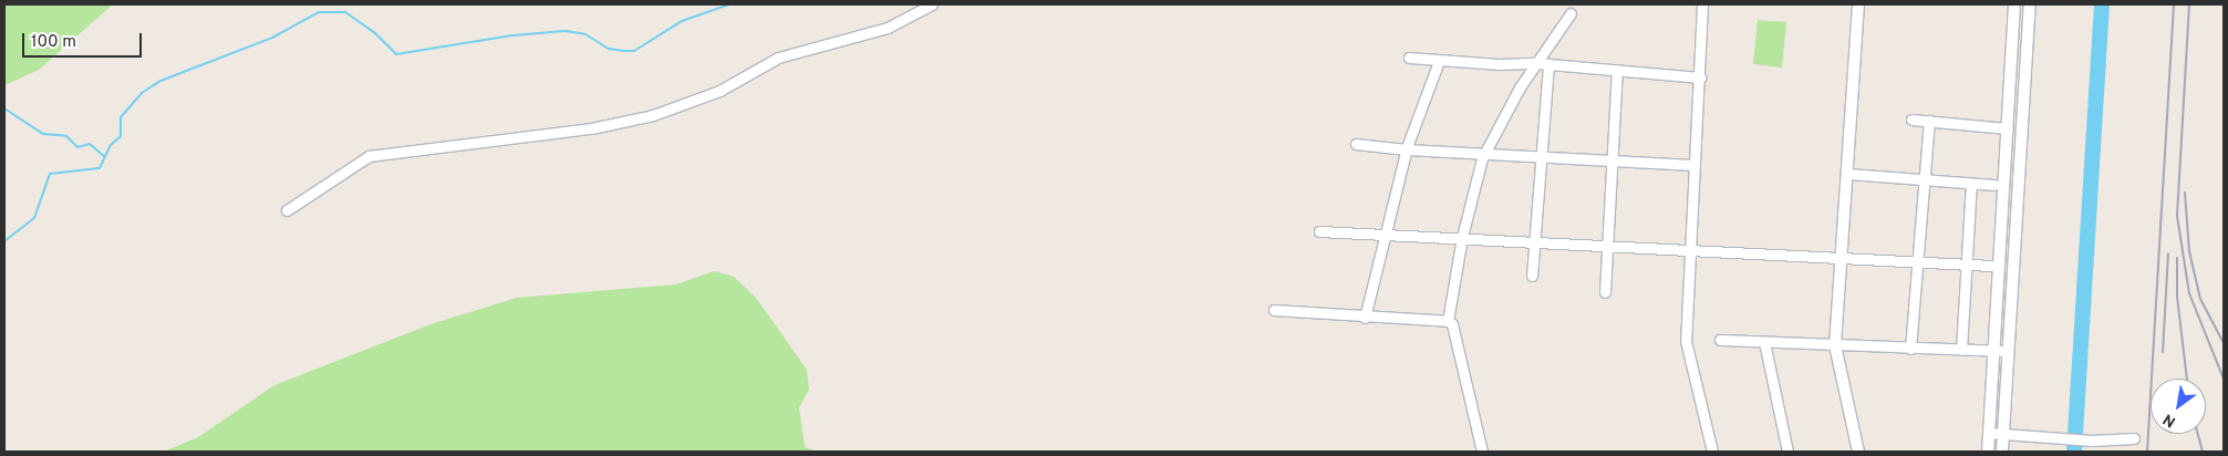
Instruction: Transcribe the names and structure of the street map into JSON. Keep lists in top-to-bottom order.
{
  "scale_bar": "100 m",
  "north": "bottom left"
}
